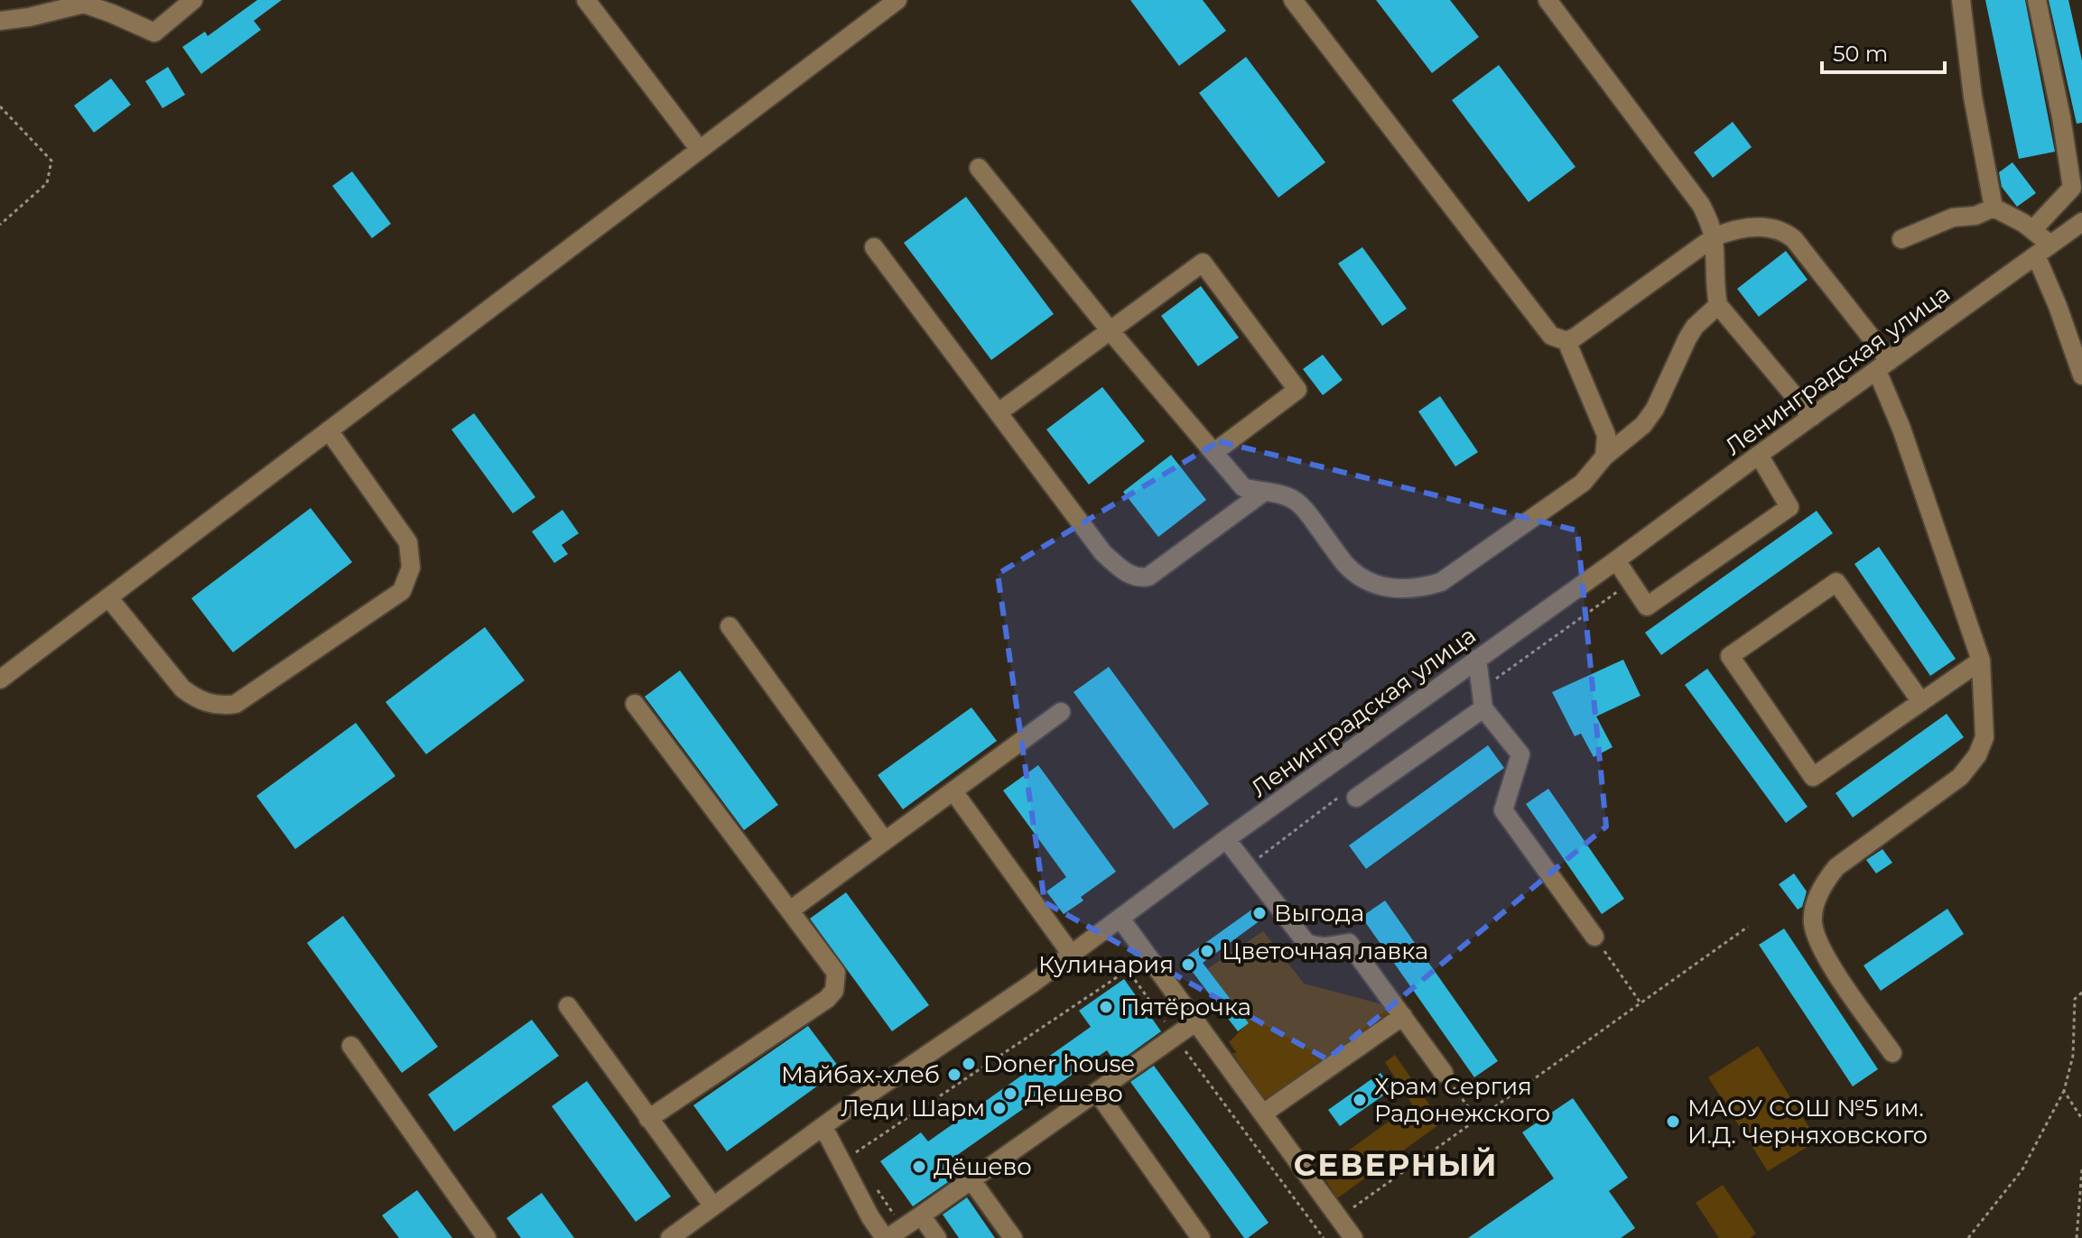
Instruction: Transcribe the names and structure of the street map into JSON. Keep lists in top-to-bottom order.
{
  "streets": {
    "street": ["Ленинградская улица"]
  },
  "districts": ["СЕВЕРНЫЙ"],
  "places": [
    "Выгода",
    "Цветочная лавка",
    "Кулинария",
    "Пятёрочка",
    "Doner house",
    "Майбах-хлеб",
    "Дешево",
    "Храм Сергия Радонежского",
    "Леди Шарм",
    "МАОУ СОШ №5 им. И.Д. Черняховского",
    "Дёшево"
  ],
  "scale_bar": "50 m"
}
